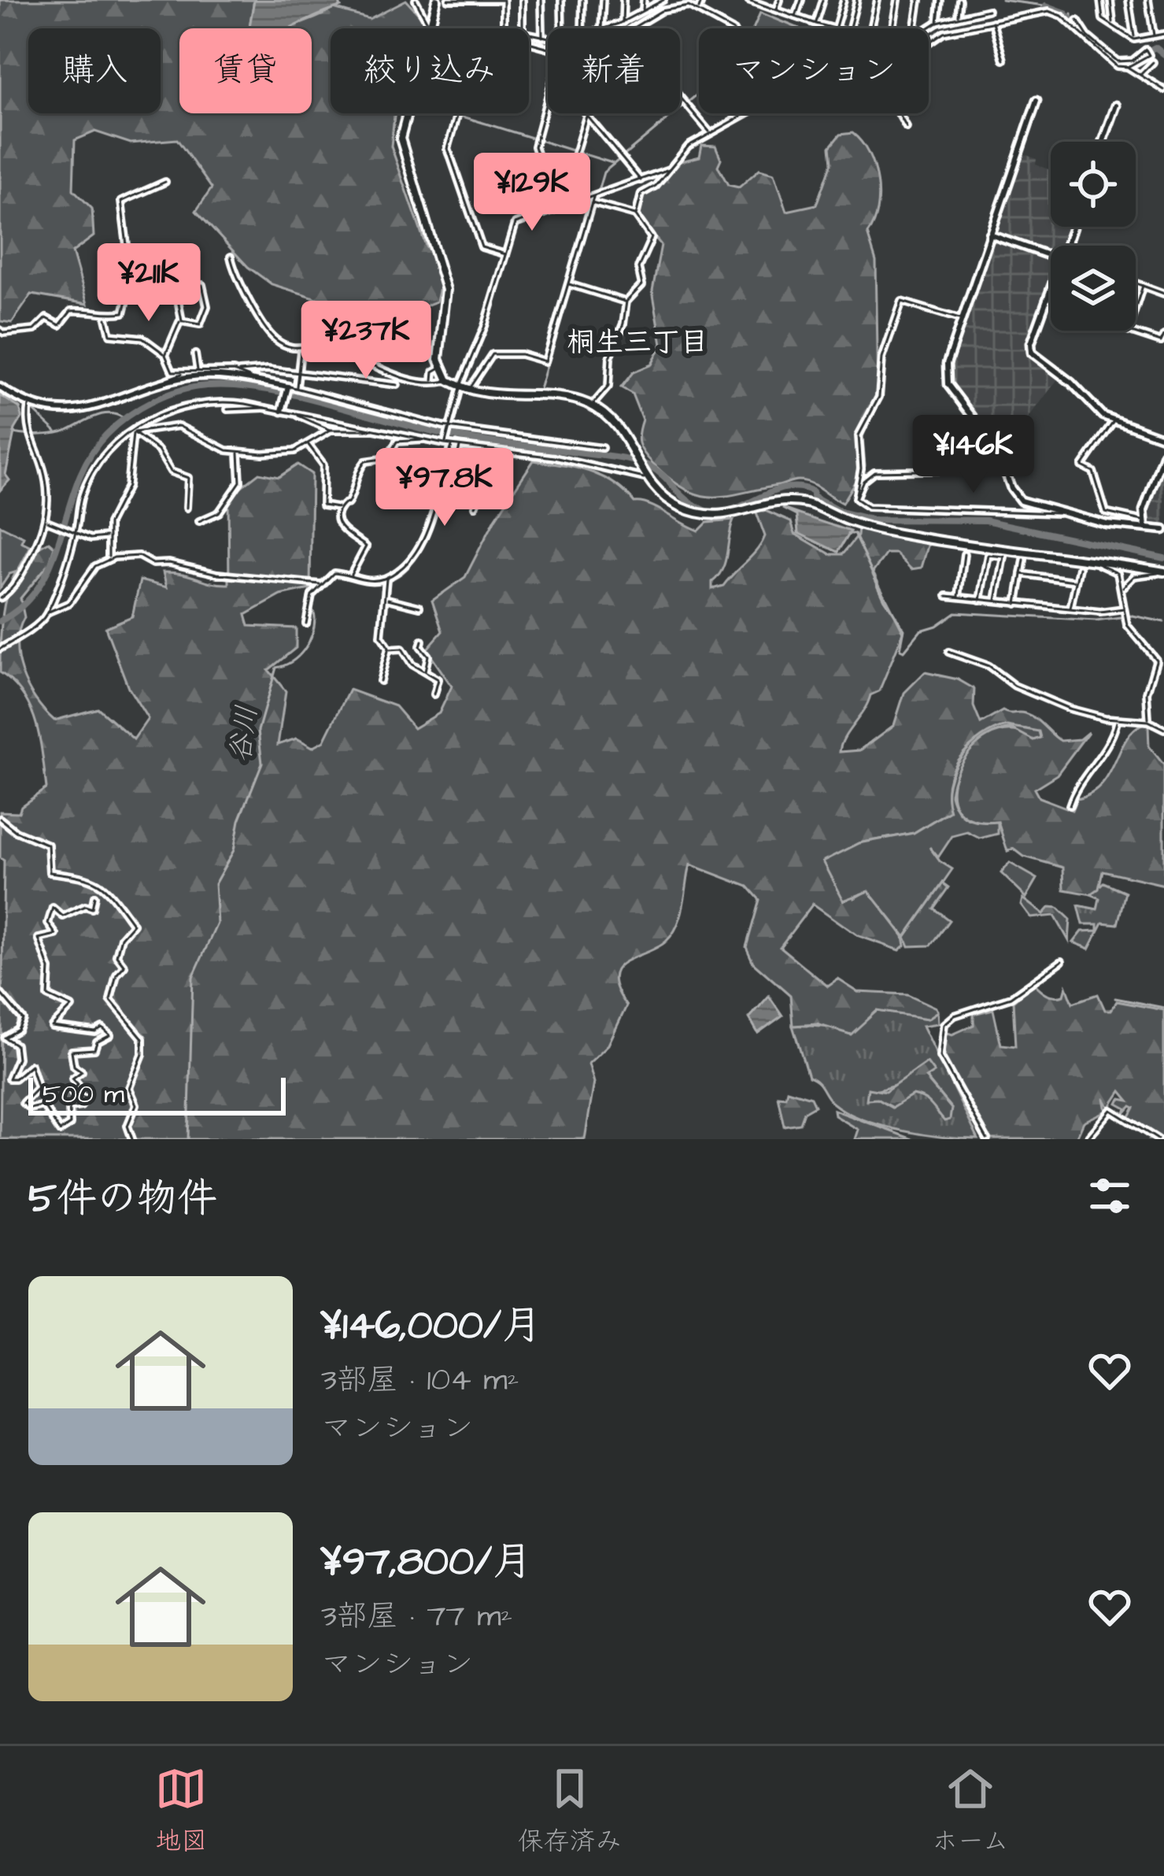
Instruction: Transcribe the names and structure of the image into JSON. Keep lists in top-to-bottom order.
{
  "districts": ["桐生三丁目"],
  "water": ["谷川"],
  "scale_bar": "500 m",
  "page": {
    "chip": [
      "購入",
      "賃貸",
      "絞り込み",
      "新着",
      "マンション"
    ],
    "price": [
      "¥129K",
      "¥211K",
      "¥237K",
      "¥146K",
      "¥97.8K"
    ],
    "scale": "500 m",
    "heading": "5件の物件",
    "list": [
      {
        "name": "¥146,000/月",
        "note": "3部屋 · 104 m² · マンション"
      },
      {
        "name": "¥97,800/月",
        "note": "3部屋 · 77 m² · マンション"
      }
    ],
    "tabs": ["地図", "保存済み", "ホーム"]
  }
}
